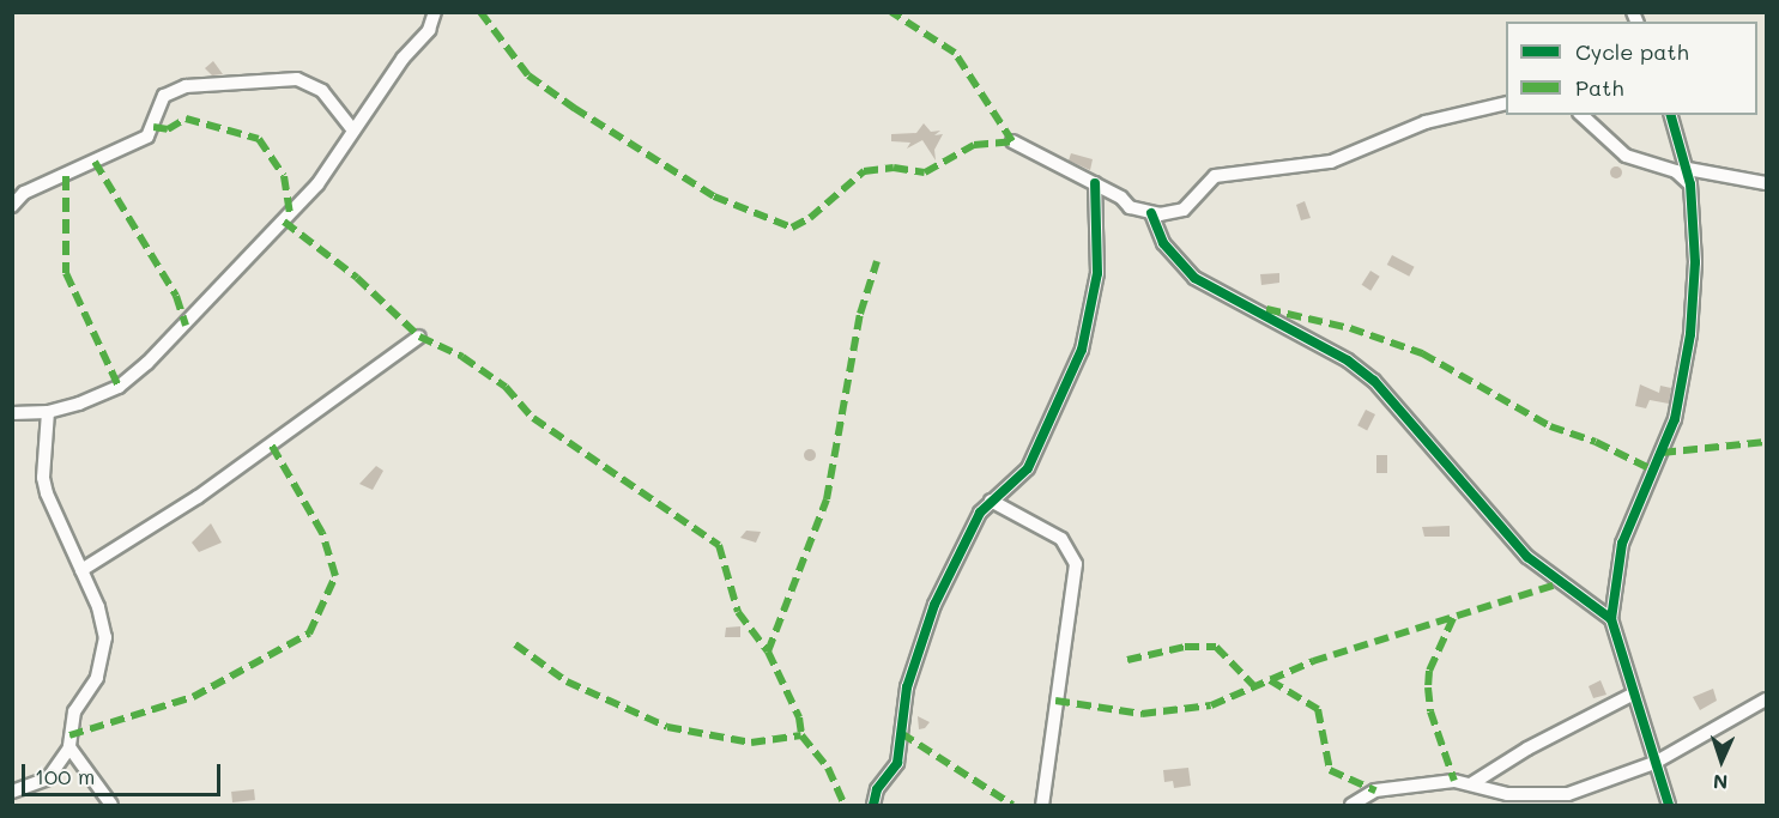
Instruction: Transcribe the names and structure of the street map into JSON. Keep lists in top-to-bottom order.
{
  "legend": ["Cycle path", "Path"],
  "scale_bar": "100 m",
  "north": "bottom"
}
